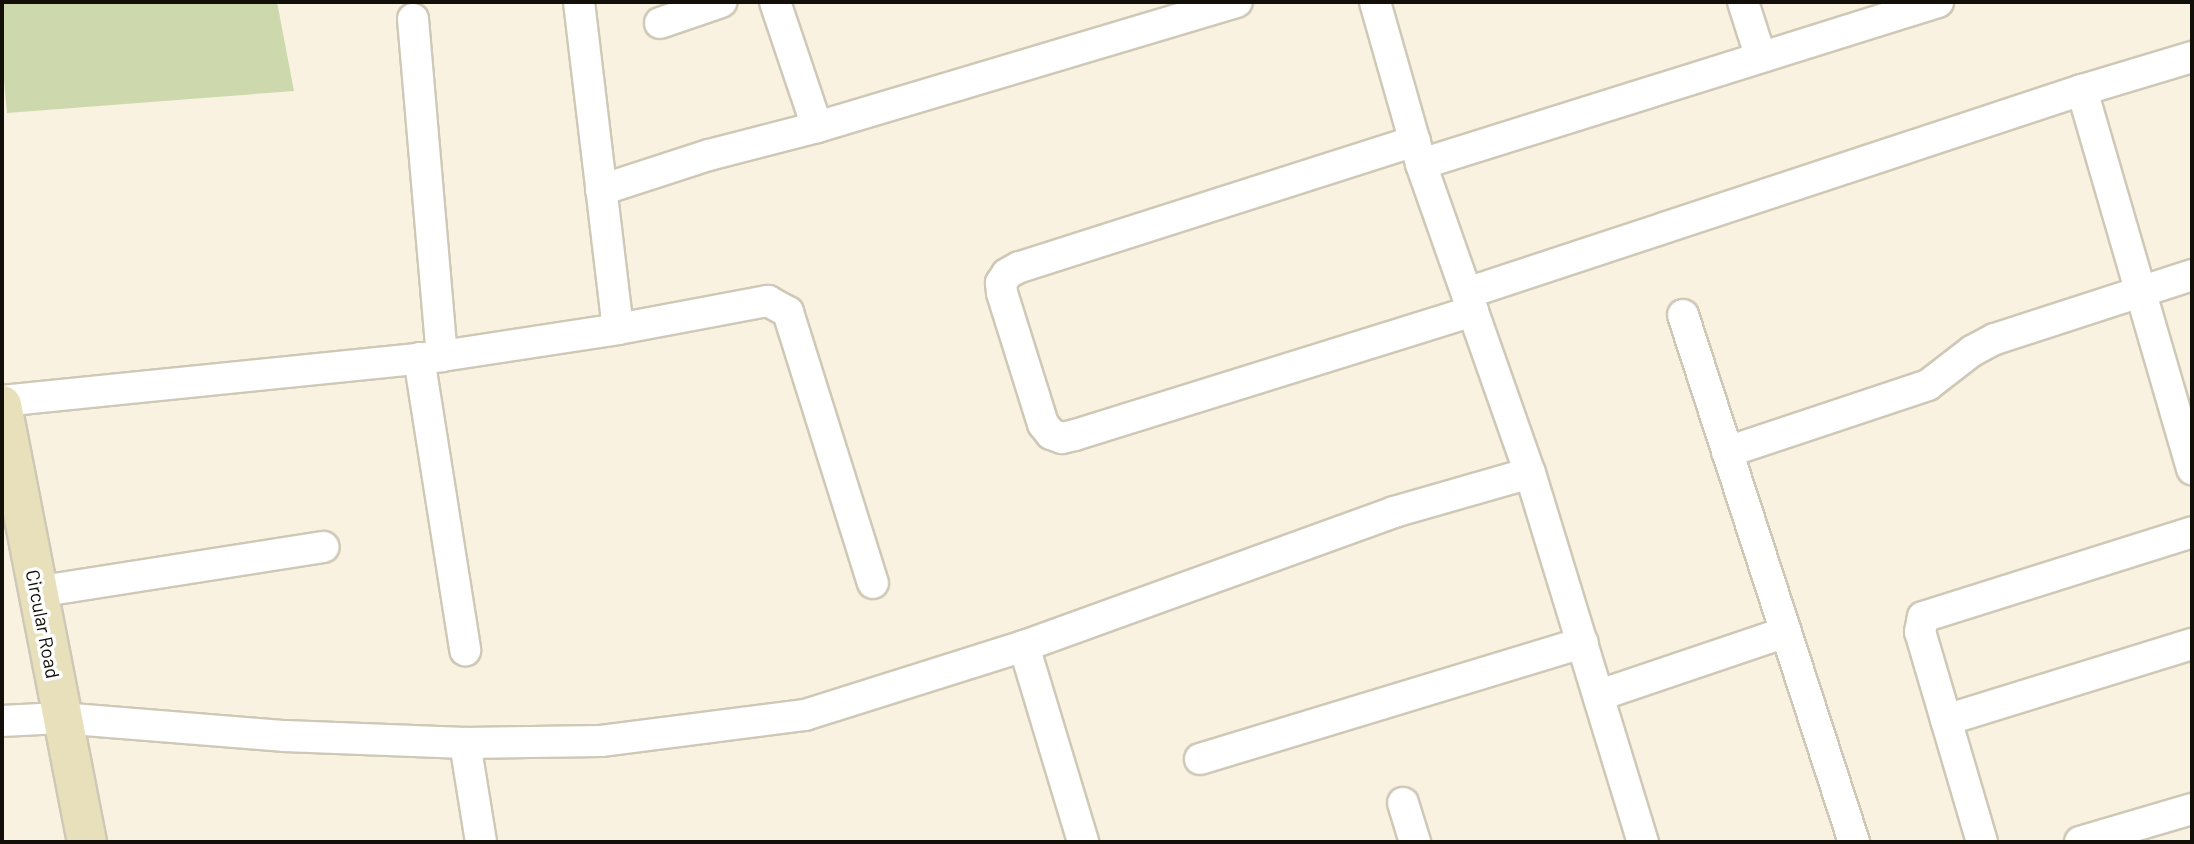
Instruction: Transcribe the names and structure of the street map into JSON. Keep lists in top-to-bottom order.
{
  "streets": {
    "main road": ["Circular Road"]
  }
}
